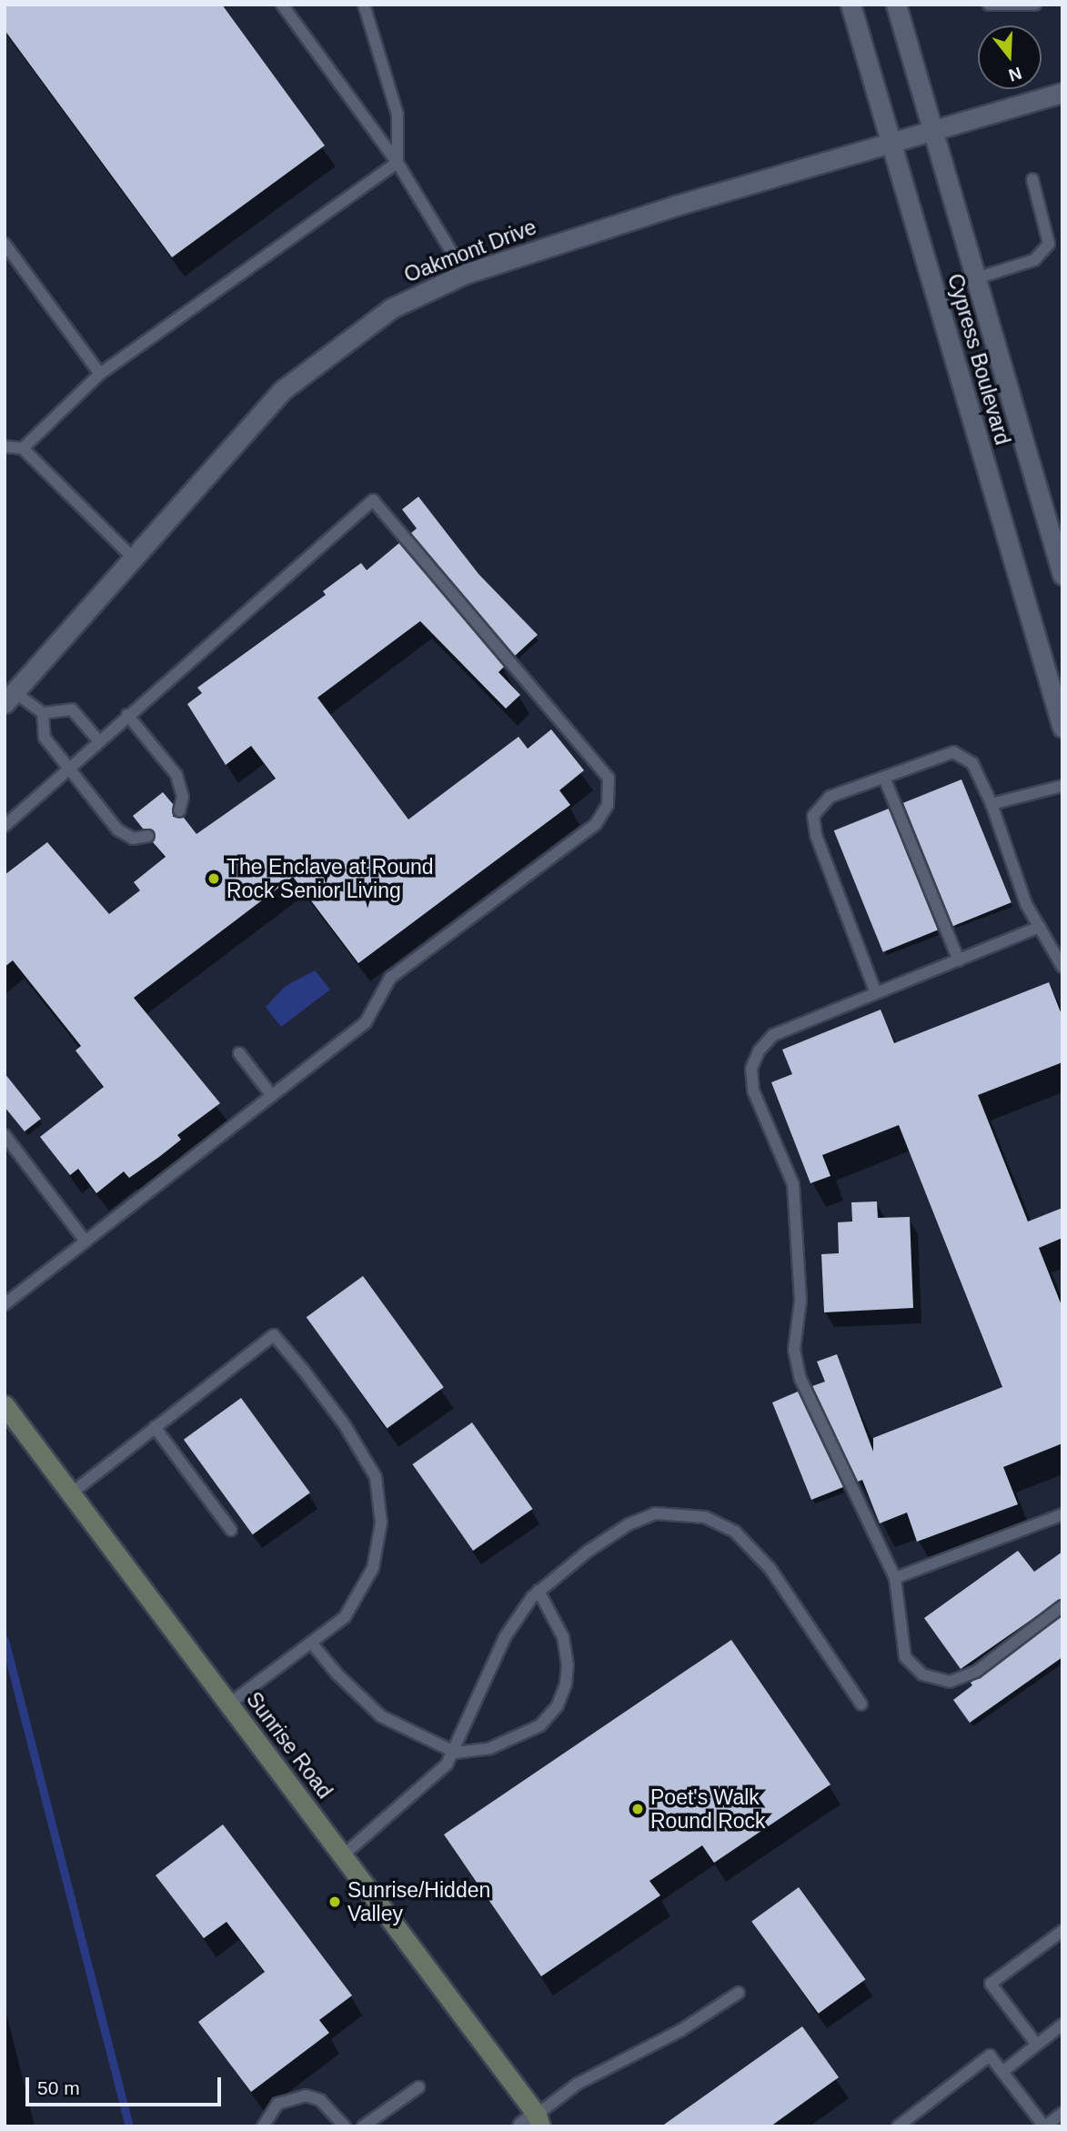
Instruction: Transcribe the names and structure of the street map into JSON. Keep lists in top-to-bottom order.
{
  "streets": {
    "main road": ["Sunrise Road"],
    "street": ["Oakmont Drive", "Cypress Boulevard"]
  },
  "crossings": [
    ["Oakmont Drive", "Cypress Boulevard"]
  ],
  "places": ["The Enclave at Round Rock Senior Living", "Poet's Walk Round Rock", "Sunrise/Hidden Valley"],
  "scale_bar": "50 m",
  "north": "bottom"
}
